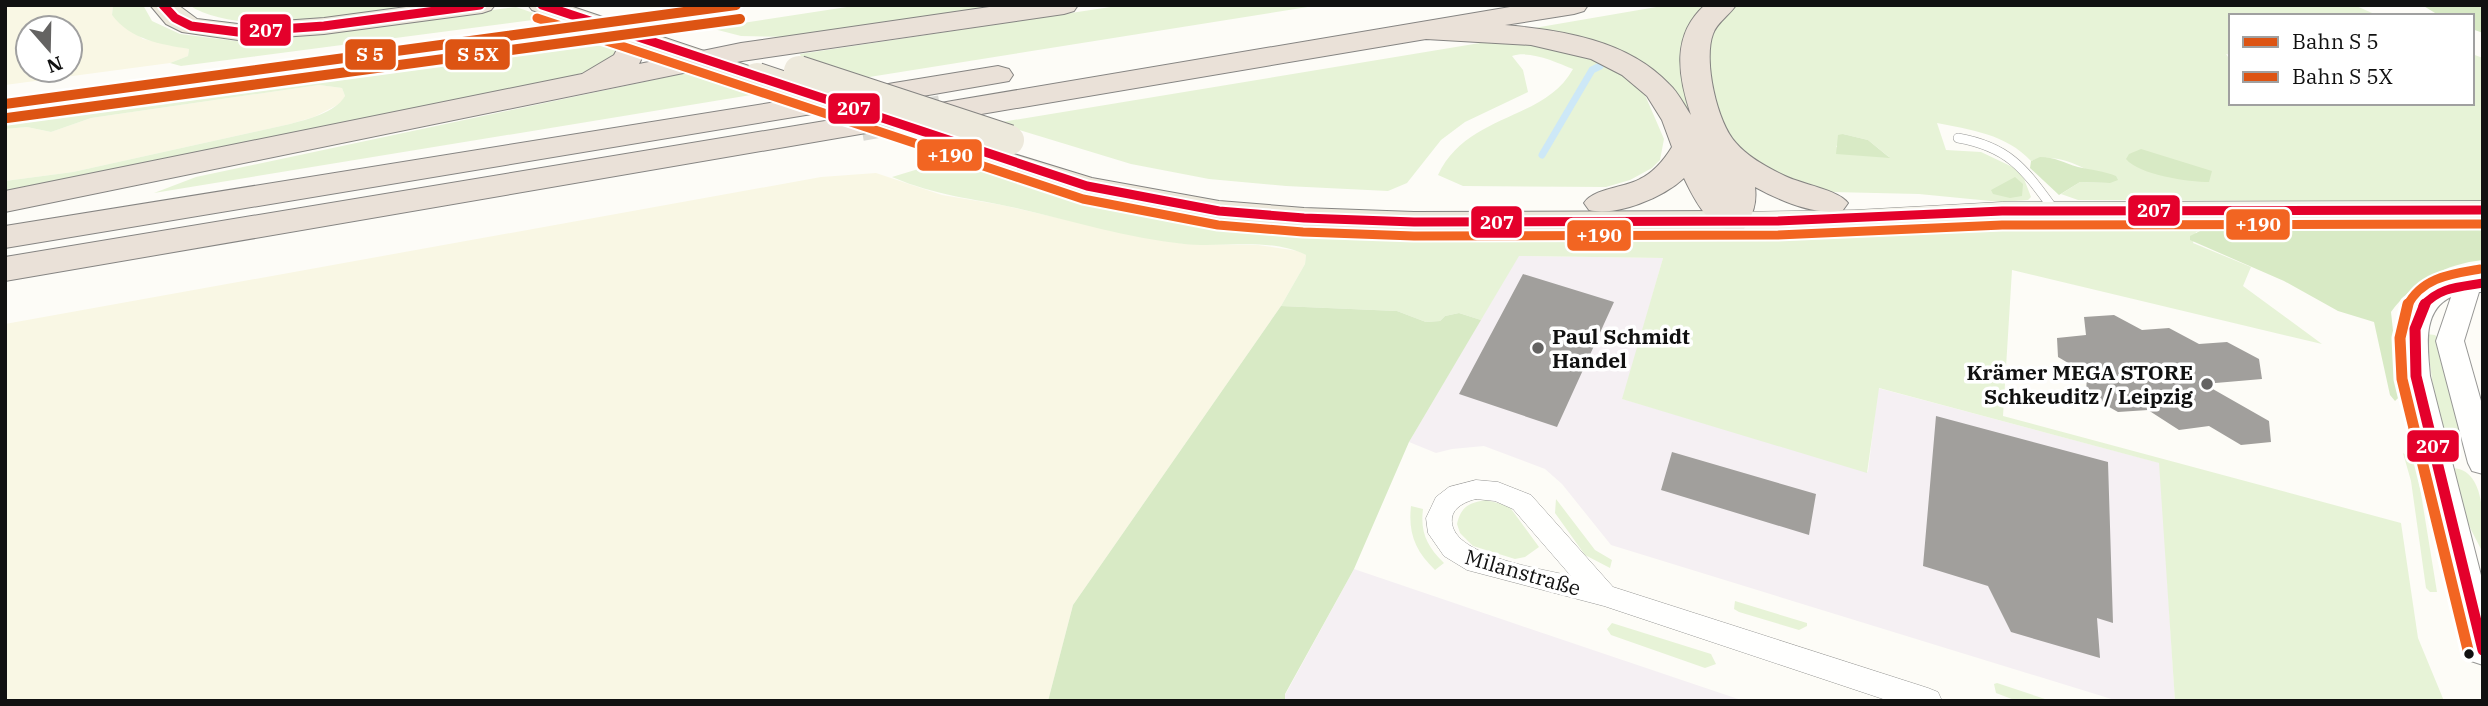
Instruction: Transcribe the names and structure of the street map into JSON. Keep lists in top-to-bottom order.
{
  "streets": {
    "street": ["Milanstraße"]
  },
  "places": ["Paul Schmidt Handel", "Krämer MEGA STORE Schkeuditz / Leipzig"],
  "lines": ["transit line 207", "transit line +190"],
  "legend": ["Bahn S 5", "Bahn S 5X"],
  "north": "bottom"
}
